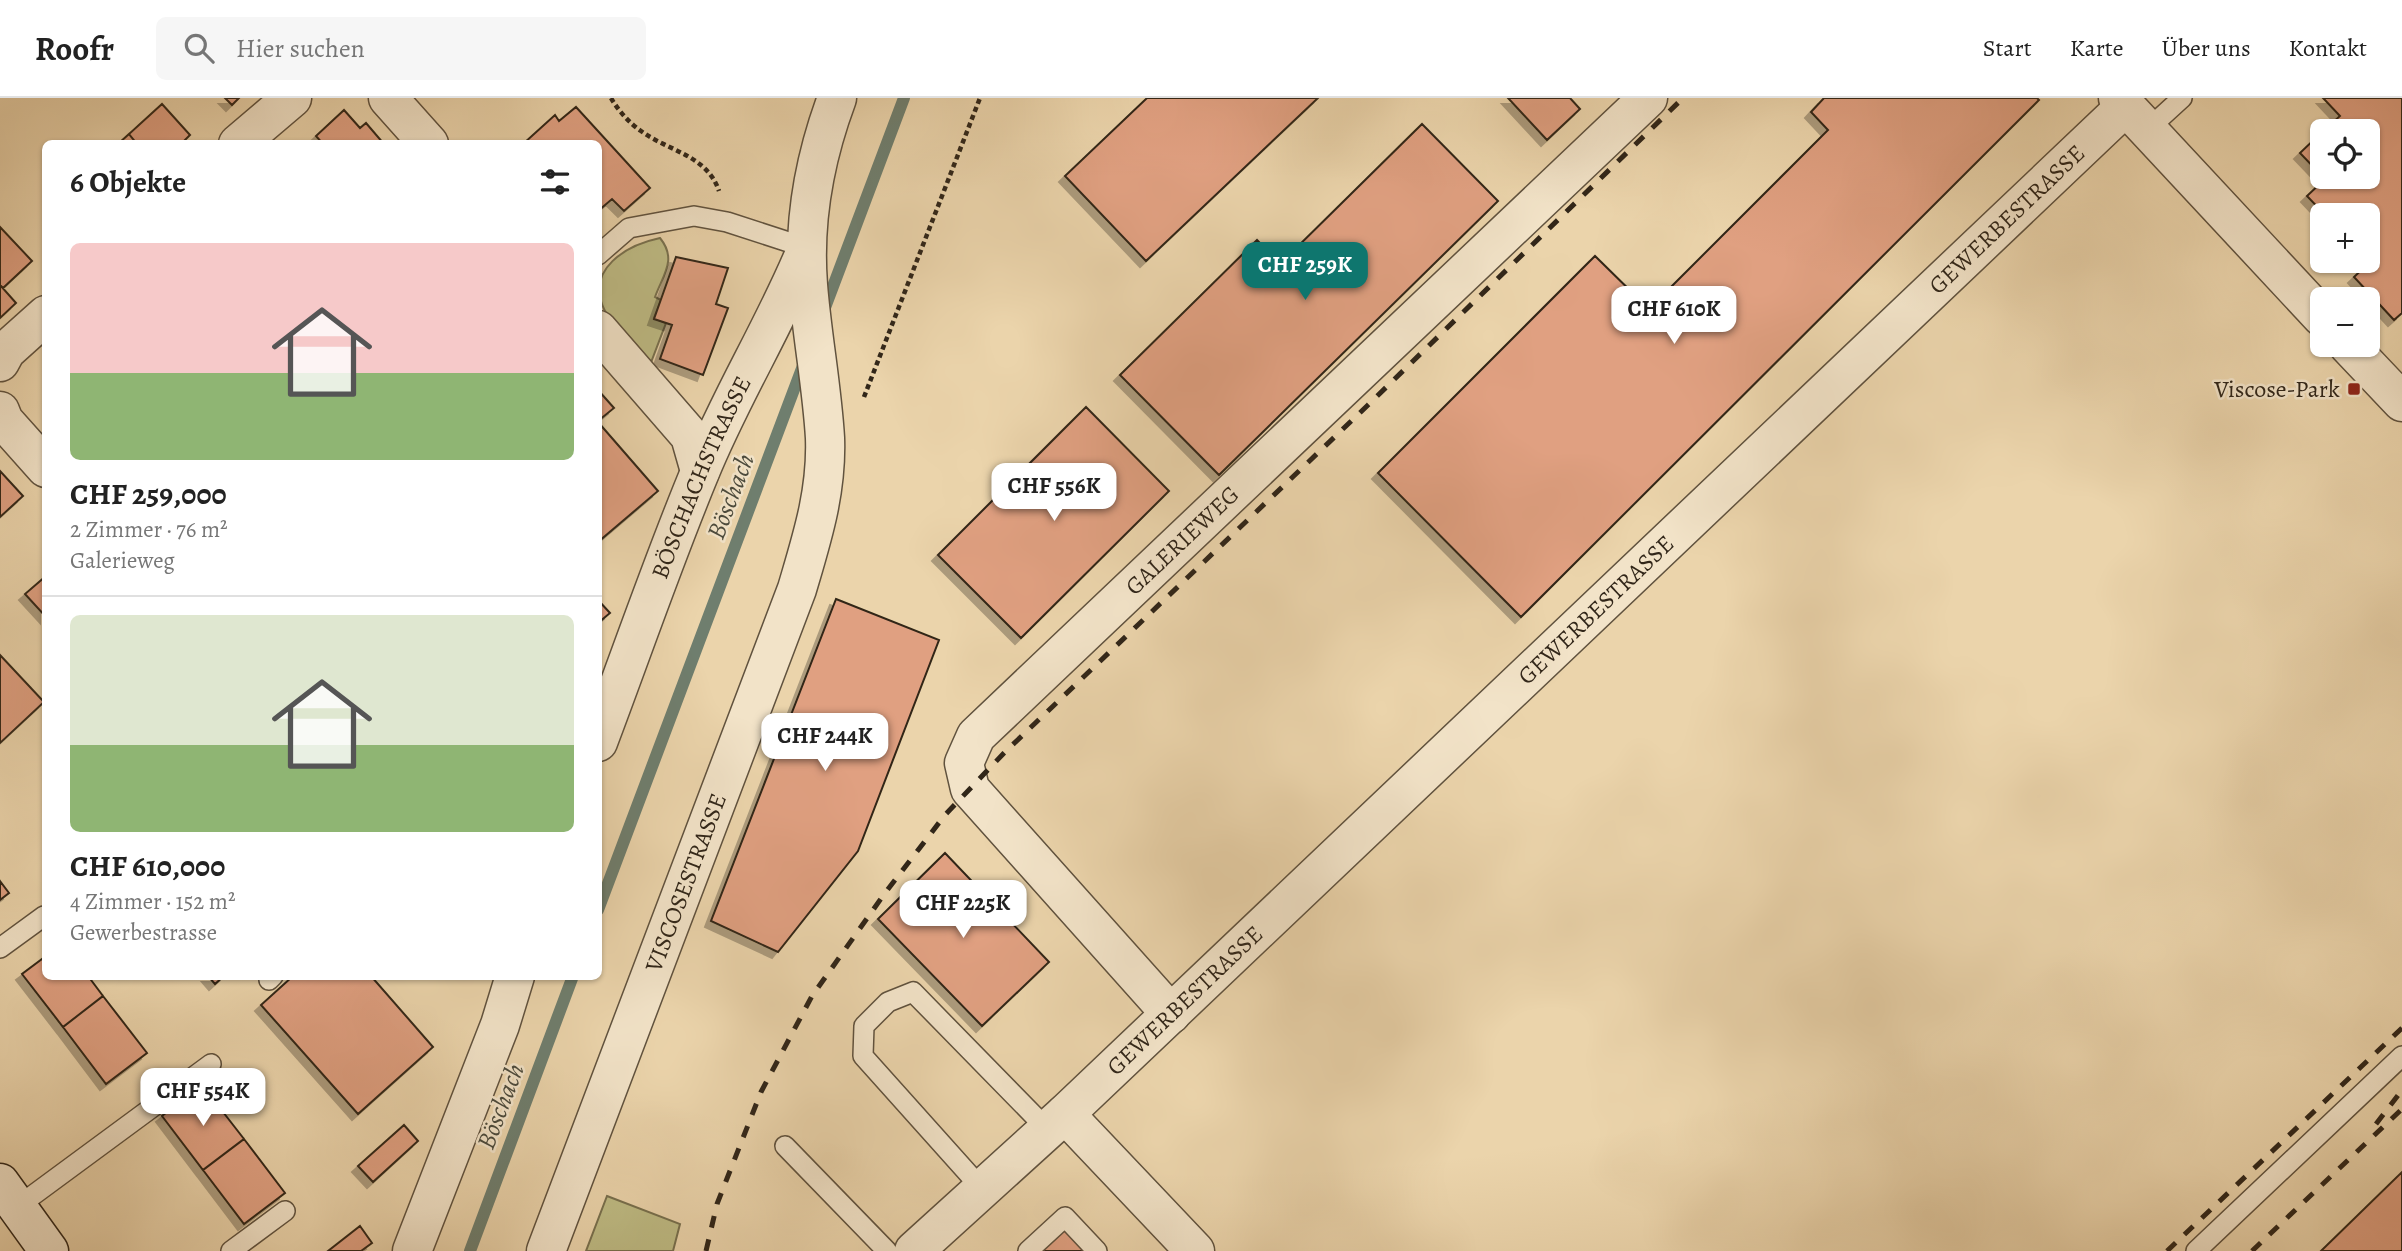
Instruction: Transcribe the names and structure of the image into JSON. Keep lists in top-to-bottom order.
{
  "streets": {
    "street": [
      "GEWERBESTRASSE",
      "BÖSCHACHSTRASSE",
      "GALERIEWEG",
      "VISCOSESTRASSE"
    ]
  },
  "crossings": [
    ["GEWERBESTRASSE", "GALERIEWEG"],
    ["BÖSCHACHSTRASSE", "VISCOSESTRASSE"]
  ],
  "water": ["Böschach"],
  "places": {
    "transit": ["Viscose-Park"]
  },
  "page": {
    "header": "Roofr",
    "search": "Hier suchen",
    "nav": [
      "Start",
      "Karte",
      "Über uns",
      "Kontakt"
    ],
    "map_buttons": ["+", "−"],
    "heading": "6 Objekte",
    "list": [
      {
        "name": "CHF 259,000",
        "note": "2 Zimmer · 76 m² · Galerieweg"
      },
      {
        "name": "CHF 610,000",
        "note": "4 Zimmer · 152 m² · Gewerbestrasse"
      }
    ],
    "price": [
      "CHF 259K",
      "CHF 610K",
      "CHF 556K",
      "CHF 244K",
      "CHF 225K",
      "CHF 554K"
    ]
  }
}
